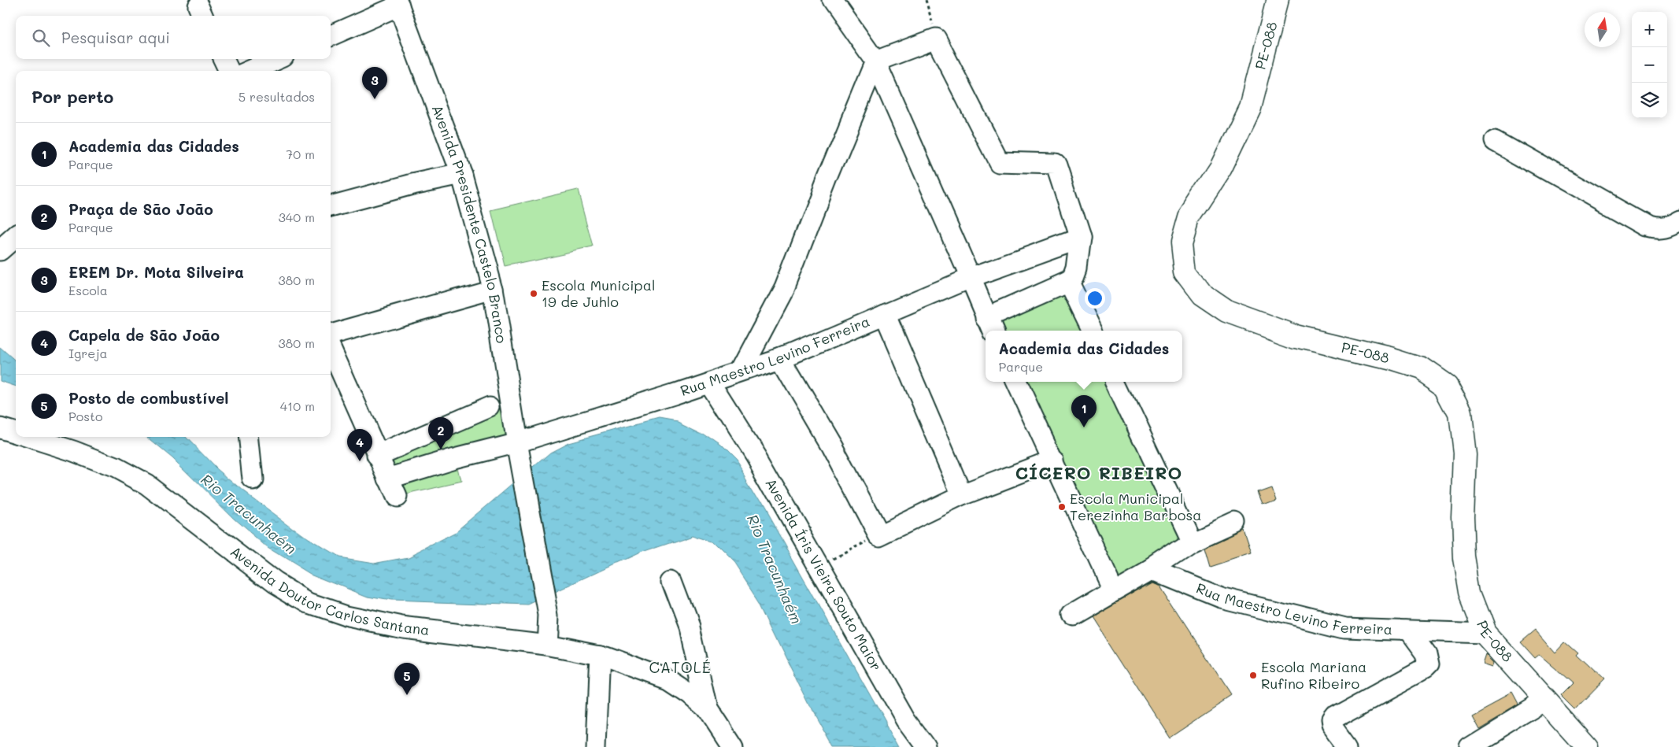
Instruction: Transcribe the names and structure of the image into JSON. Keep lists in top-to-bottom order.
{
  "streets": {
    "main road": ["PE-088"],
    "street": [
      "Avenida Presidente Castelo Branco",
      "Rua Maestro Levino Ferreira",
      "Avenida Íris Vieira Souto Maior",
      "Avenida Doutor Carlos Santana"
    ]
  },
  "crossings": [
    ["PE-088", "Rua Maestro Levino Ferreira"],
    ["Avenida Presidente Castelo Branco", "Rua Maestro Levino Ferreira"],
    ["Avenida Presidente Castelo Branco", "Avenida Doutor Carlos Santana"],
    ["Rua Maestro Levino Ferreira", "Avenida Íris Vieira Souto Maior"]
  ],
  "districts": ["CÍCERO RIBEIRO", "CATOLÉ"],
  "water": ["Rio Tracunhaém"],
  "places": ["Escola Municipal 19 de Juhlo", "Escola Municipal Terezinha Barbosa", "Escola Mariana Rufino Ribeiro"],
  "north": "top",
  "page": {
    "map_buttons": ["+", "−"],
    "search": "Pesquisar aqui",
    "pins": [
      "3",
      "1",
      "2",
      "4",
      "5"
    ],
    "heading": ["Por perto", "5 resultados"],
    "list": [
      {
        "mark": "1",
        "name": "Academia das Cidades",
        "note": "Parque",
        "value": "70 m"
      },
      {
        "mark": "2",
        "name": "Praça de São João",
        "note": "Parque",
        "value": "340 m"
      },
      {
        "mark": "3",
        "name": "EREM Dr. Mota Silveira",
        "note": "Escola",
        "value": "380 m"
      },
      {
        "mark": "4",
        "name": "Capela de São João",
        "note": "Igreja",
        "value": "380 m"
      },
      {
        "mark": "5",
        "name": "Posto de combustível",
        "note": "Posto",
        "value": "410 m"
      }
    ],
    "popup": ["Academia das Cidades", "Parque"]
  }
}
